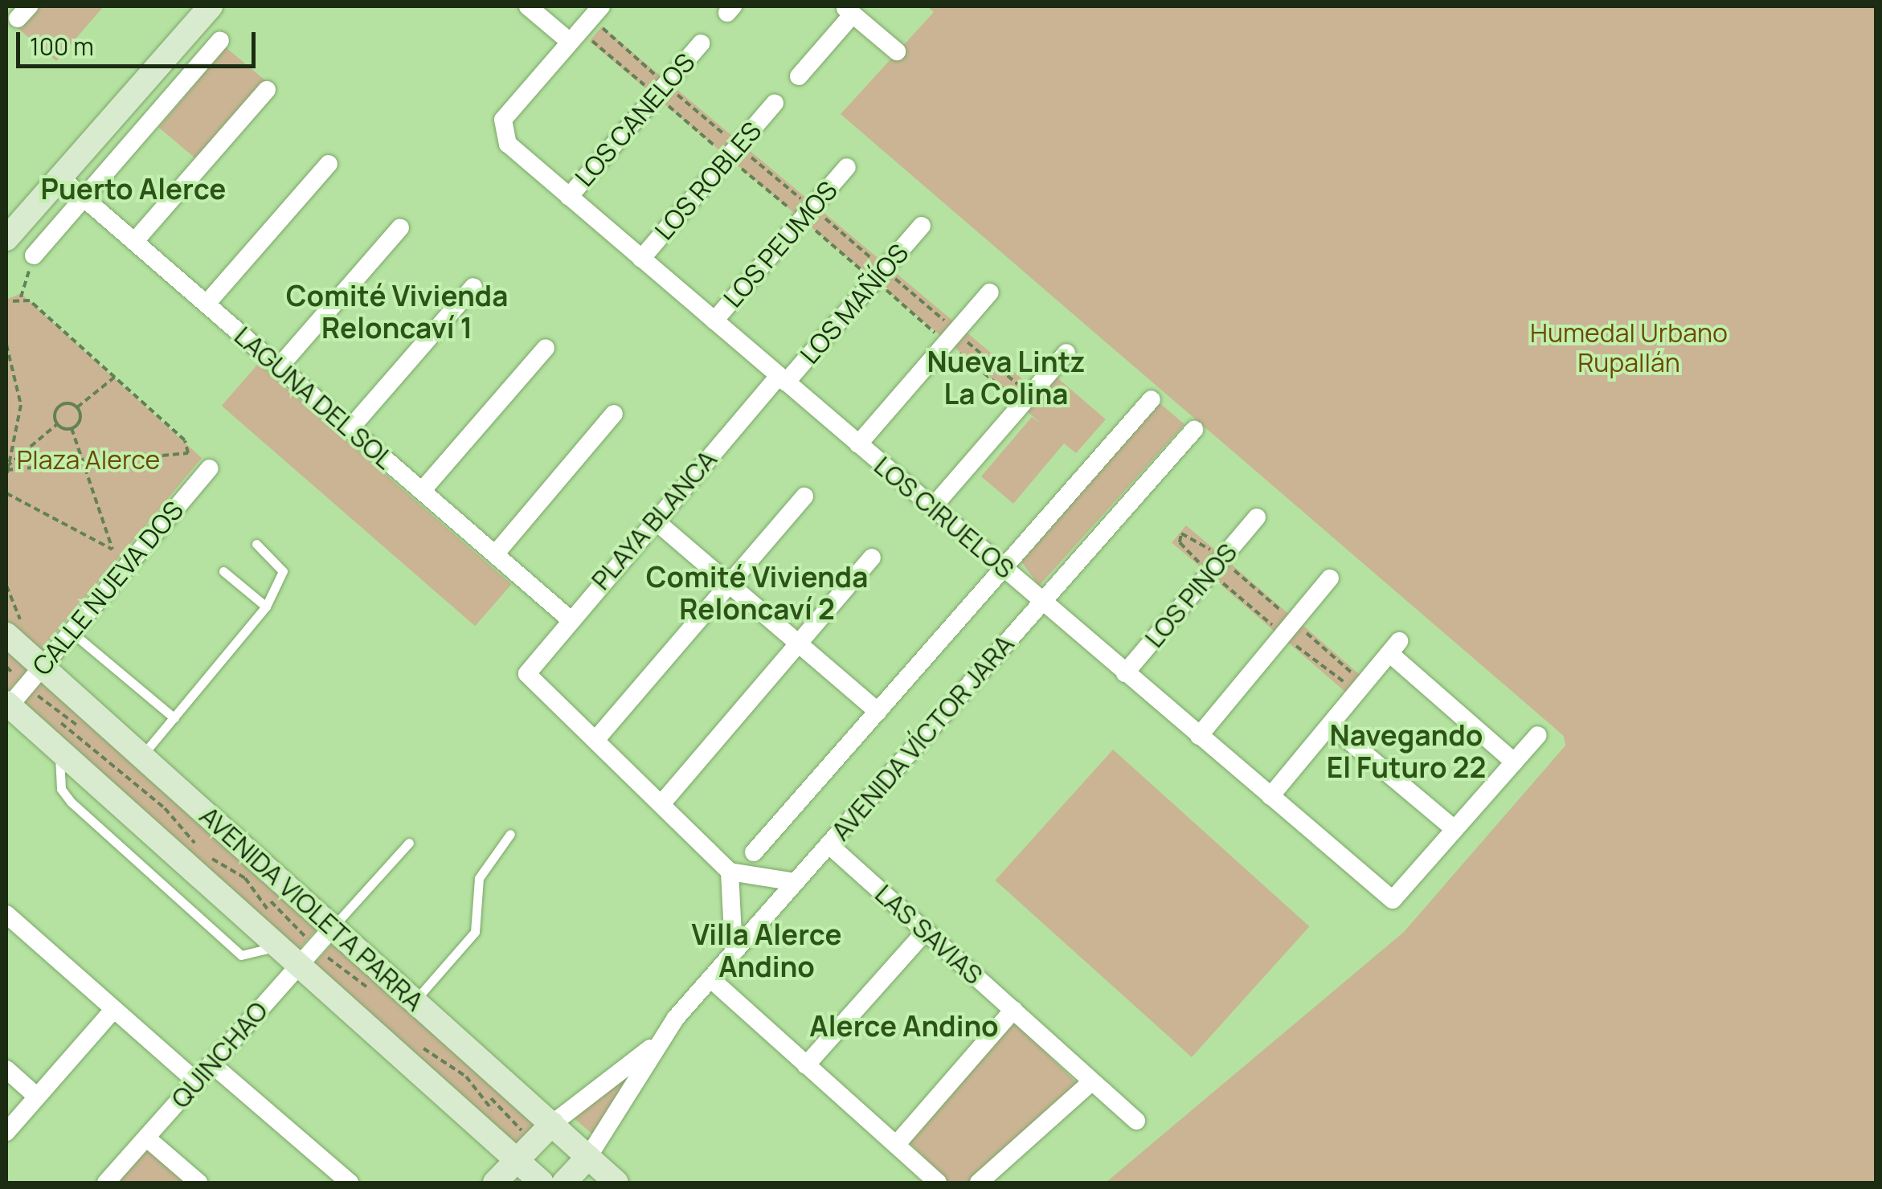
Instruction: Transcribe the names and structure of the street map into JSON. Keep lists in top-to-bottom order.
{
  "streets": {
    "main road": ["AVENIDA VIOLETA PARRA"],
    "street": [
      "LOS CANELOS",
      "LOS ROBLES",
      "LOS PEUMOS",
      "LOS MAÑÍOS",
      "LAGUNA DEL SOL",
      "LOS CIRUELOS",
      "PLAYA BLANCA",
      "CALLE NUEVA DOS",
      "LOS PINOS",
      "AVENIDA VÍCTOR JARA",
      "LAS SAVIAS",
      "QUINCHAO"
    ]
  },
  "crossings": [
    ["LOS CANELOS", "LOS CIRUELOS"],
    ["LOS ROBLES", "LOS CIRUELOS"],
    ["LOS PEUMOS", "LOS CIRUELOS"],
    ["LOS MAÑÍOS", "LOS CIRUELOS"],
    ["LOS MAÑÍOS", "PLAYA BLANCA"],
    ["LAGUNA DEL SOL", "PLAYA BLANCA"],
    ["LOS CIRUELOS", "PLAYA BLANCA"],
    ["LOS CIRUELOS", "LOS PINOS"],
    ["LOS CIRUELOS", "AVENIDA VÍCTOR JARA"],
    ["CALLE NUEVA DOS", "AVENIDA VIOLETA PARRA"],
    ["AVENIDA VÍCTOR JARA", "AVENIDA VIOLETA PARRA"],
    ["AVENIDA VÍCTOR JARA", "LAS SAVIAS"],
    ["AVENIDA VIOLETA PARRA", "QUINCHAO"]
  ],
  "districts": [
    "Puerto Alerce",
    "Comité Vivienda Reloncaví 1",
    "Nueva Lintz La Colina",
    "Comité Vivienda Reloncaví 2",
    "Navegando El Futuro 22",
    "Villa Alerce Andino",
    "Alerce Andino"
  ],
  "parks": ["Humedal Urbano Rupallán", "Plaza Alerce"],
  "scale_bar": "100 m"
}
